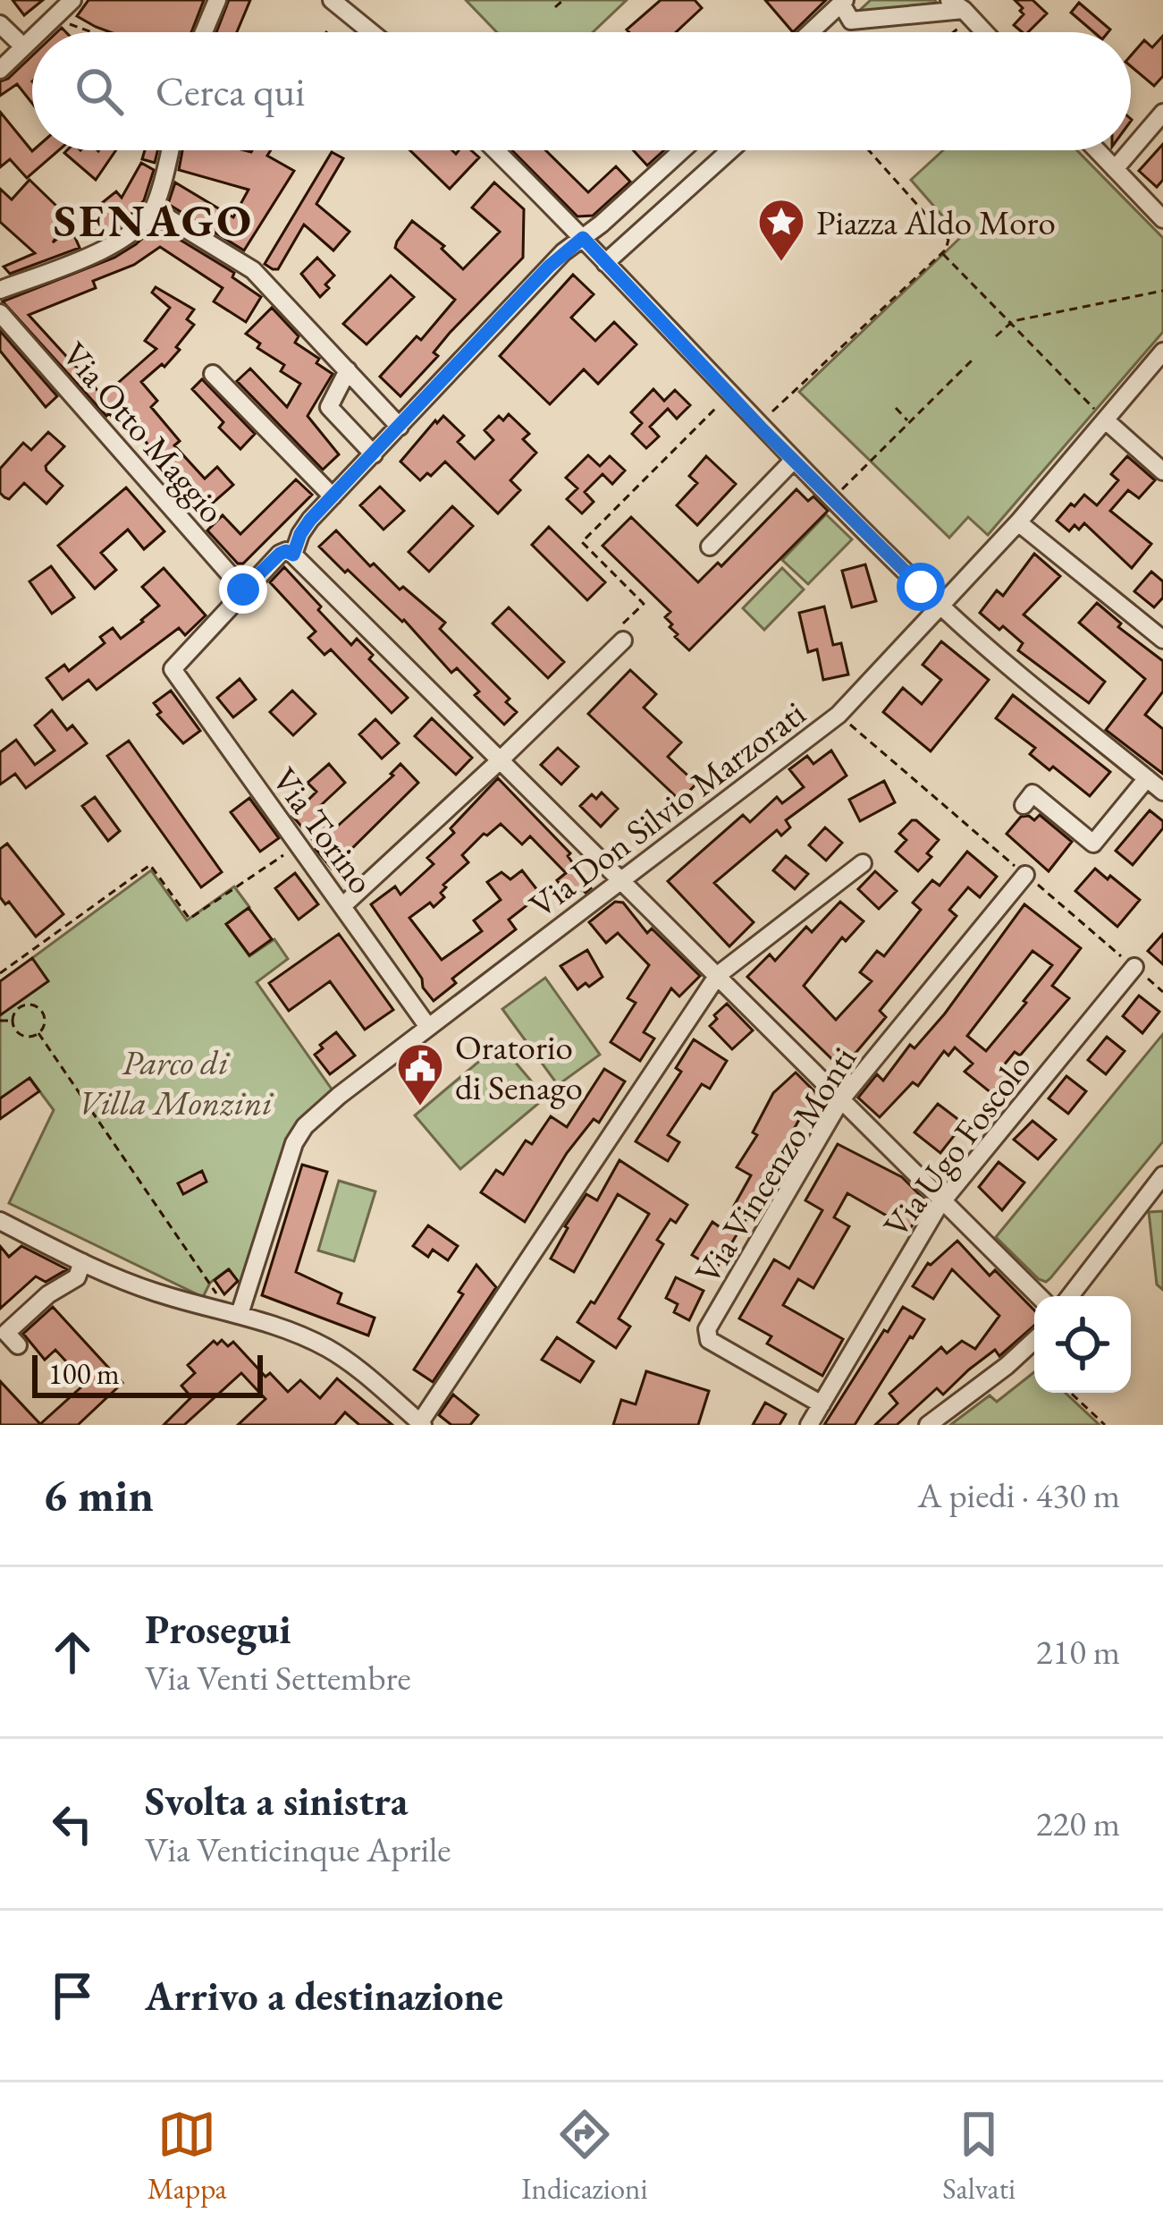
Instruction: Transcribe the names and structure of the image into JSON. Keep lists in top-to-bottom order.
{
  "streets": {
    "street": [
      "Via Otto Maggio",
      "Via Don Silvio Marzorati",
      "Via Torino",
      "Via Ugo Foscolo",
      "Via Vincenzo Monti"
    ]
  },
  "crossings": [
    ["Via Otto Maggio", "Via Torino"],
    ["Via Don Silvio Marzorati", "Via Torino"],
    ["Via Ugo Foscolo", "Via Vincenzo Monti"]
  ],
  "districts": ["SENAGO"],
  "parks": ["Parco di Villa Monzini"],
  "places": {
    "place": ["Piazza Aldo Moro"],
    "public building": ["Oratorio di Senago"]
  },
  "scale_bar": "100 m",
  "page": {
    "search": "Cerca qui",
    "scale": "100 m",
    "heading": ["6 min", "A piedi · 430 m"],
    "list": [
      ["Prosegui", "Via Venti Settembre", "210 m"],
      ["Svolta a sinistra", "Via Venticinque Aprile", "220 m"],
      "Arrivo a destinazione"
    ],
    "nav": ["Mappa", "Indicazioni", "Salvati"]
  }
}
